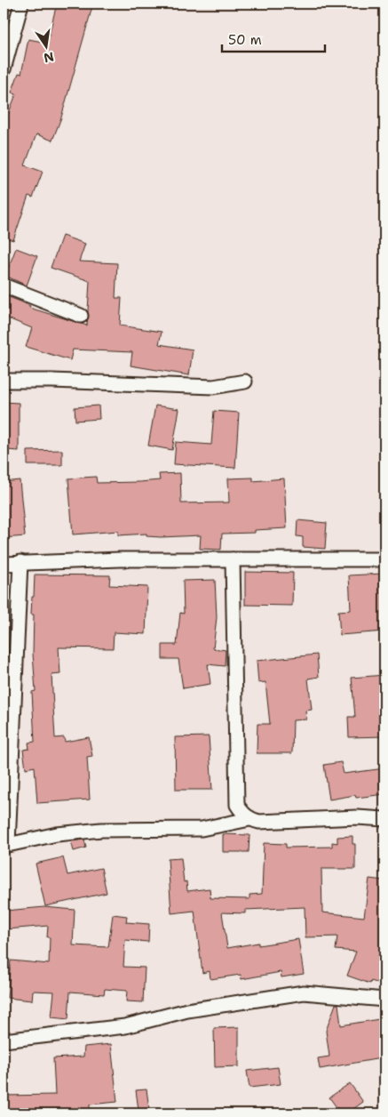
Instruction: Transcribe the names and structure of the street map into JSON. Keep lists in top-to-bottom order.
{
  "scale_bar": "50 m",
  "north": "bottom"
}
